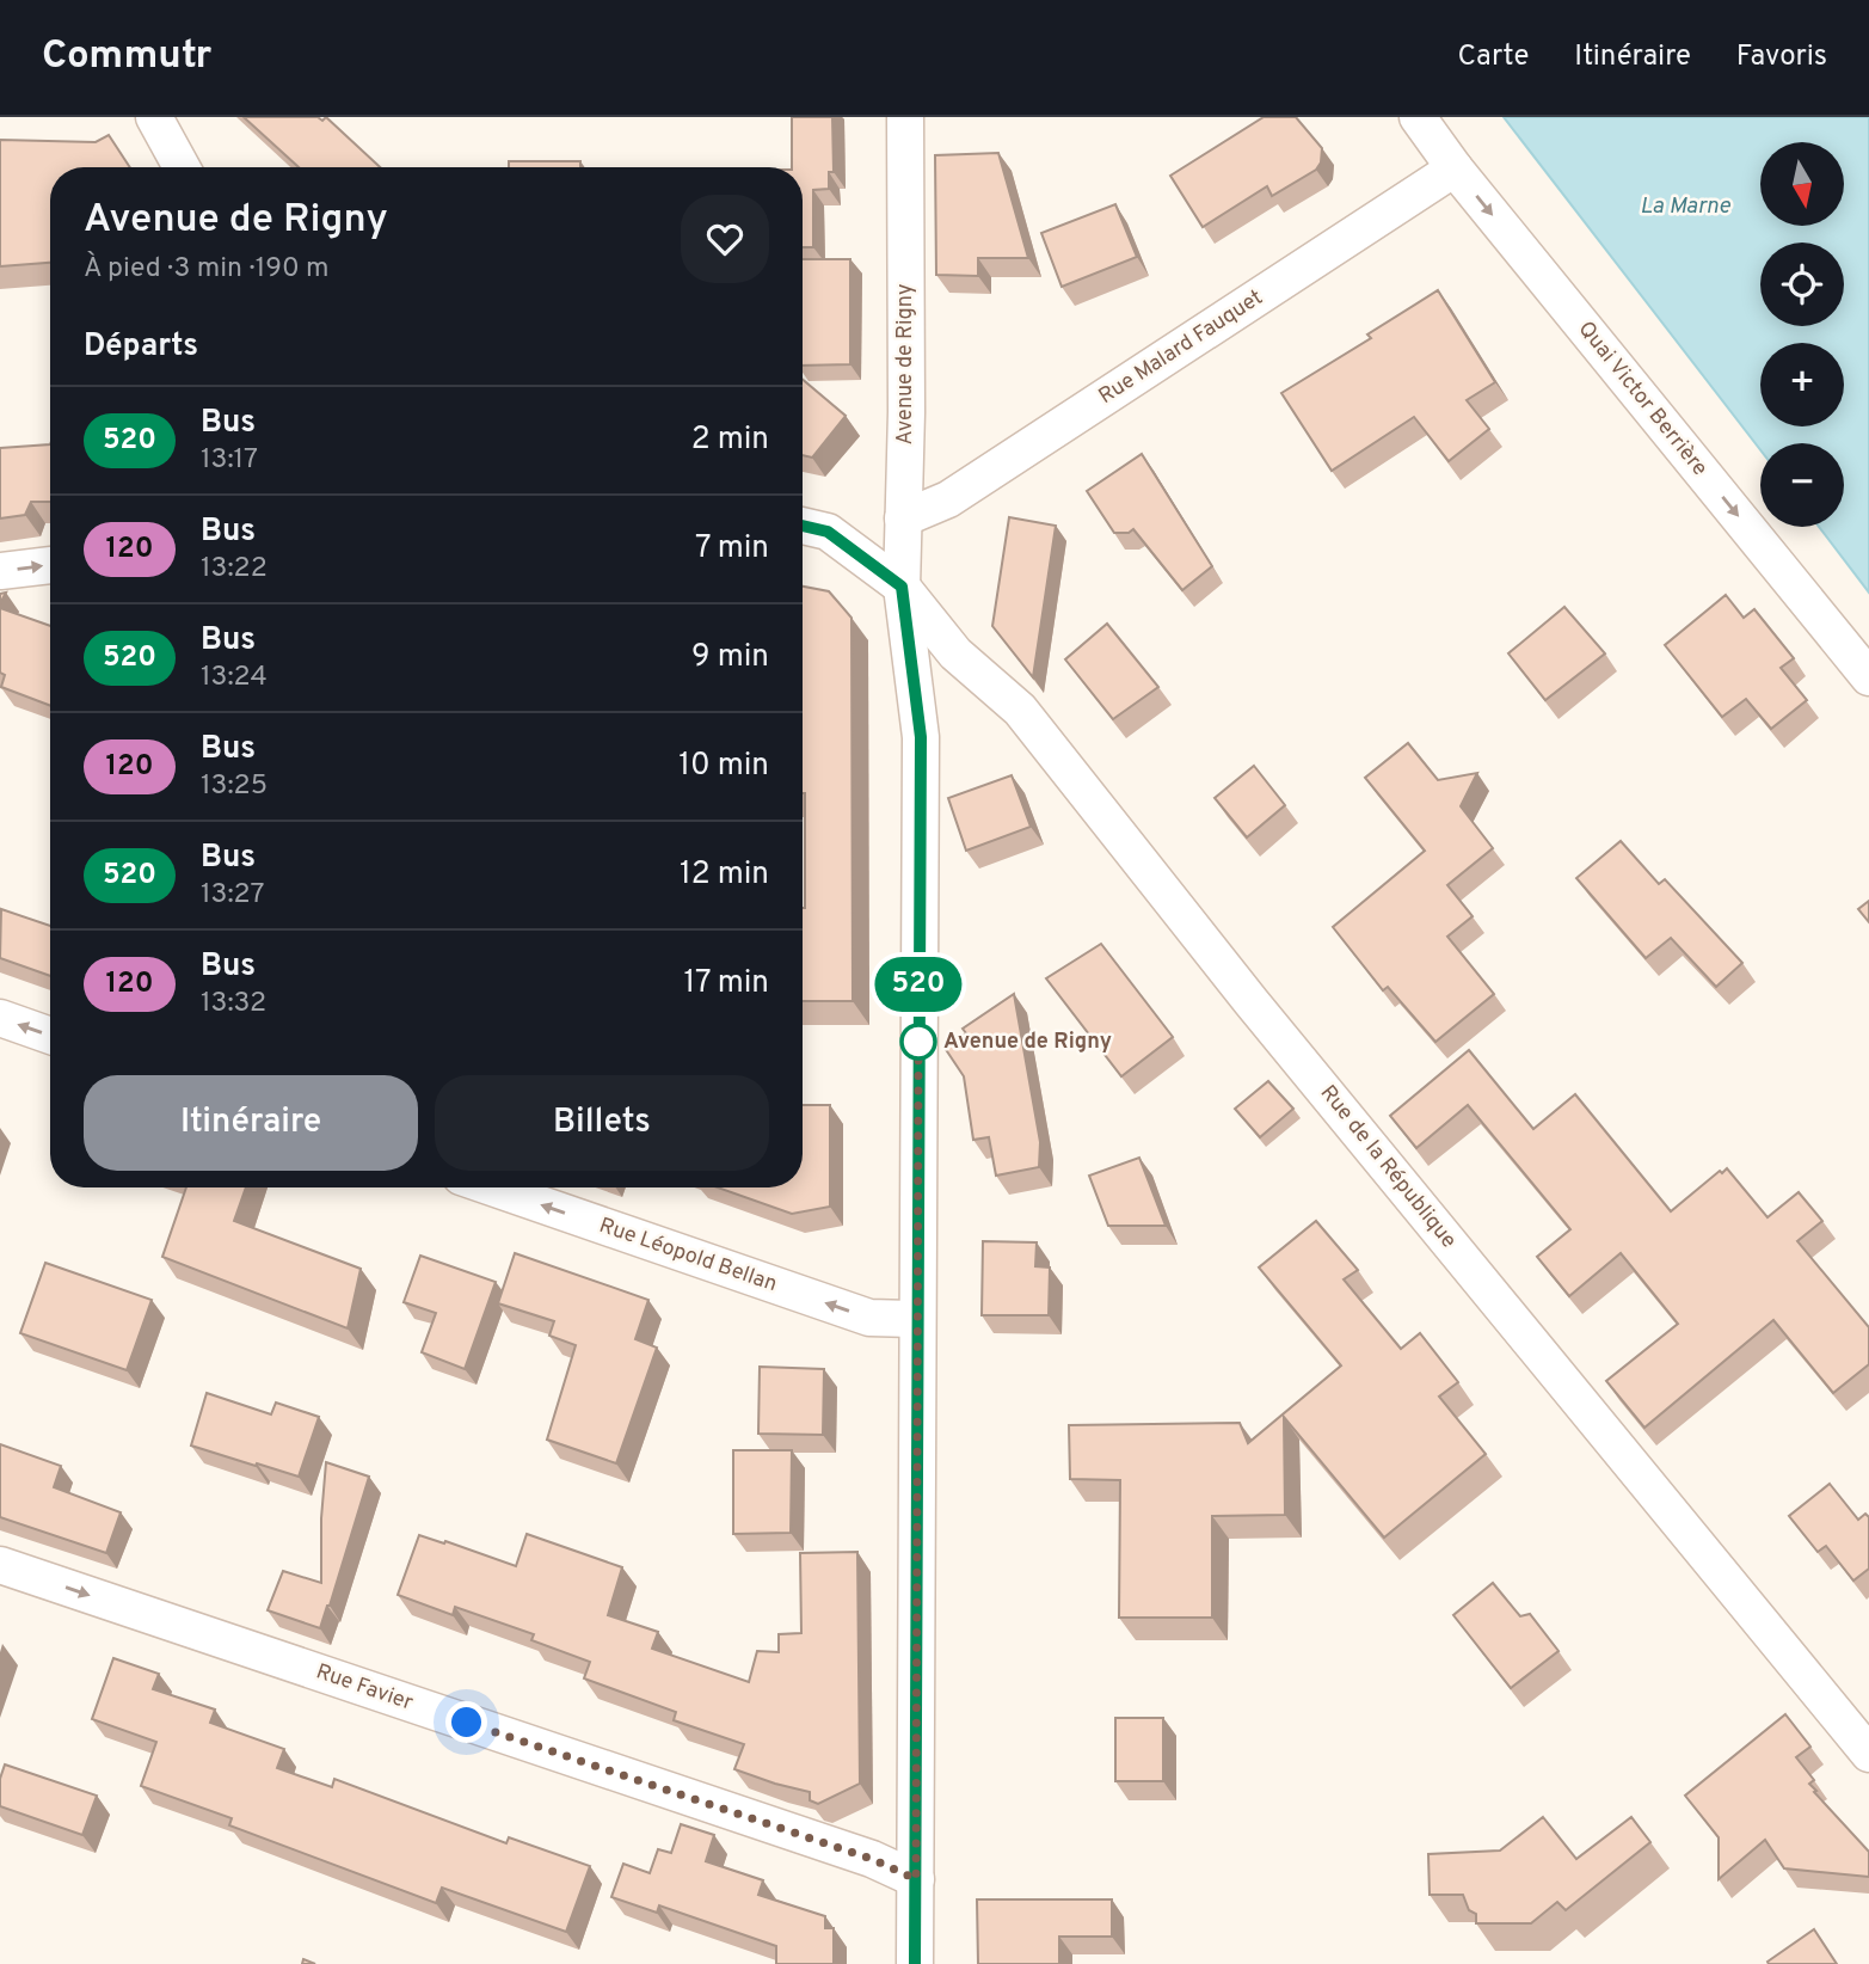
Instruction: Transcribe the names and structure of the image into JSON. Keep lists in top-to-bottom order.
{
  "streets": {
    "street": [
      "Rue Malard Fauquet",
      "Avenue de Rigny",
      "Quai Victor Berrière",
      "Rue de la République",
      "Rue Léopold Bellan",
      "Rue Favier"
    ]
  },
  "crossings": [
    ["Rue Malard Fauquet", "Avenue de Rigny"],
    ["Rue Malard Fauquet", "Quai Victor Berrière"],
    ["Avenue de Rigny", "Rue de la République"],
    ["Avenue de Rigny", "Rue Léopold Bellan"],
    ["Avenue de Rigny", "Rue Favier"]
  ],
  "one_way": ["Quai Victor Berrière", "Rue Léopold Bellan", "Rue Favier"],
  "water": ["La Marne"],
  "places": ["Avenue de Rigny"],
  "lines": ["bus line 520"],
  "north": "bottom",
  "page": {
    "header": "Commutr",
    "nav": ["Carte", "Itinéraire", "Favoris"],
    "on_map": "520",
    "map_buttons": ["+", "−"],
    "heading": [
      ["Avenue de Rigny", "À pied · 3 min · 190 m"],
      "Départs"
    ],
    "list": [
      {
        "mark": "520",
        "name": "Bus",
        "note": "13:17",
        "value": "2 min"
      },
      {
        "mark": "120",
        "name": "Bus",
        "note": "13:22",
        "value": "7 min"
      },
      {
        "mark": "520",
        "name": "Bus",
        "note": "13:24",
        "value": "9 min"
      },
      {
        "mark": "120",
        "name": "Bus",
        "note": "13:25",
        "value": "10 min"
      },
      {
        "mark": "520",
        "name": "Bus",
        "note": "13:27",
        "value": "12 min"
      },
      {
        "mark": "120",
        "name": "Bus",
        "note": "13:32",
        "value": "17 min"
      }
    ],
    "buttons": ["Itinéraire", "Billets"]
  }
}
